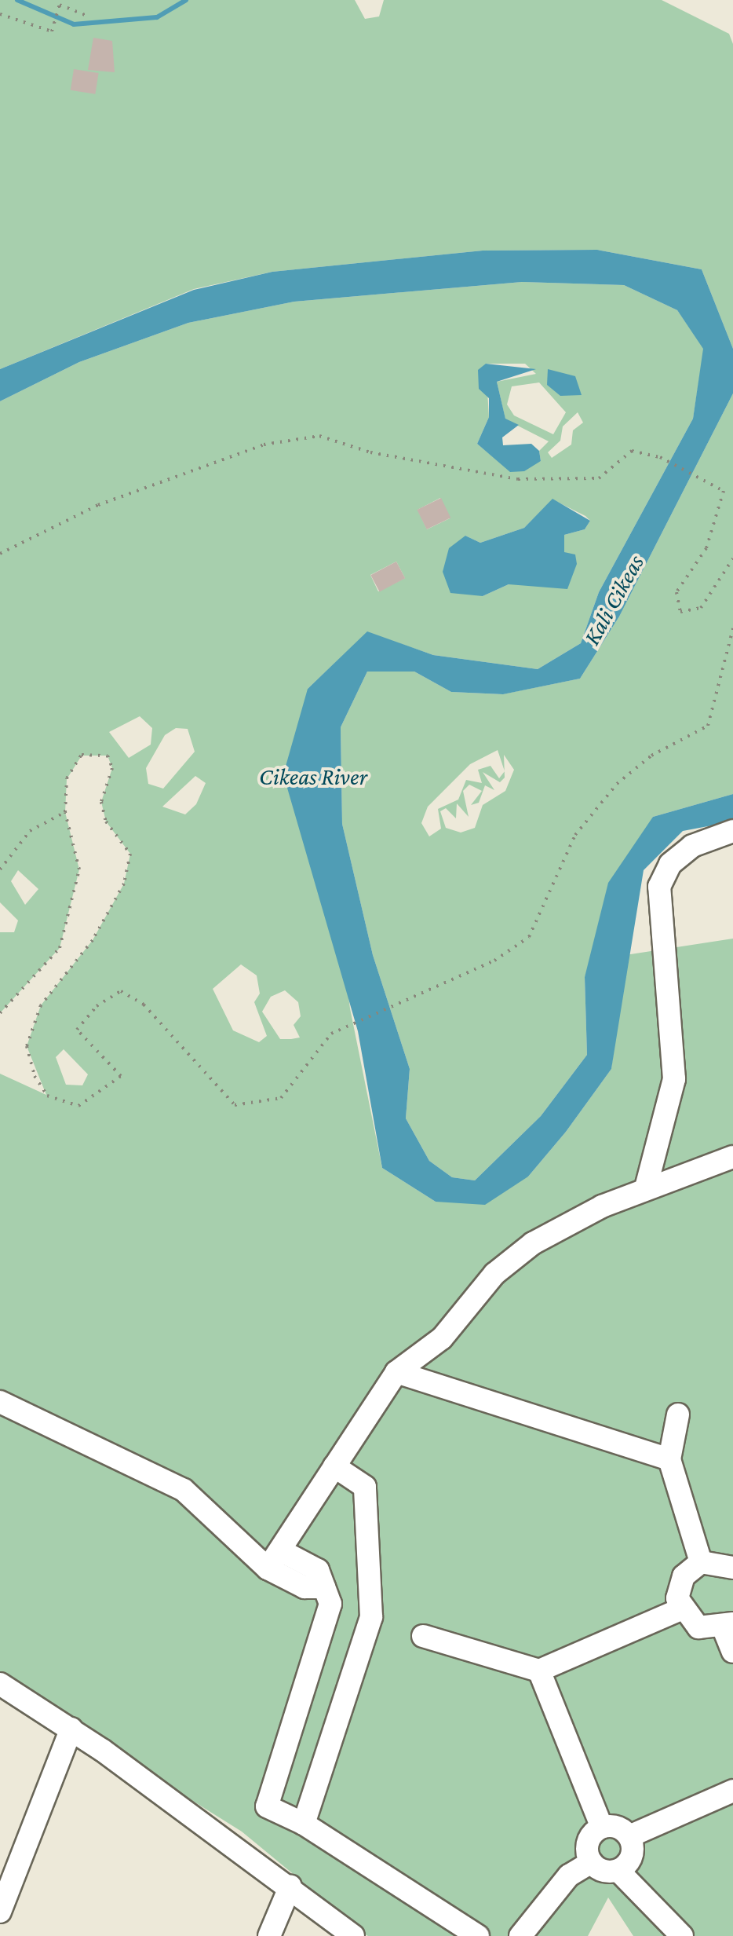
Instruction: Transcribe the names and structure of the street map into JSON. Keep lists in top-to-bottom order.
{
  "water": ["Kali Cikeas", "Cikeas River"]
}
